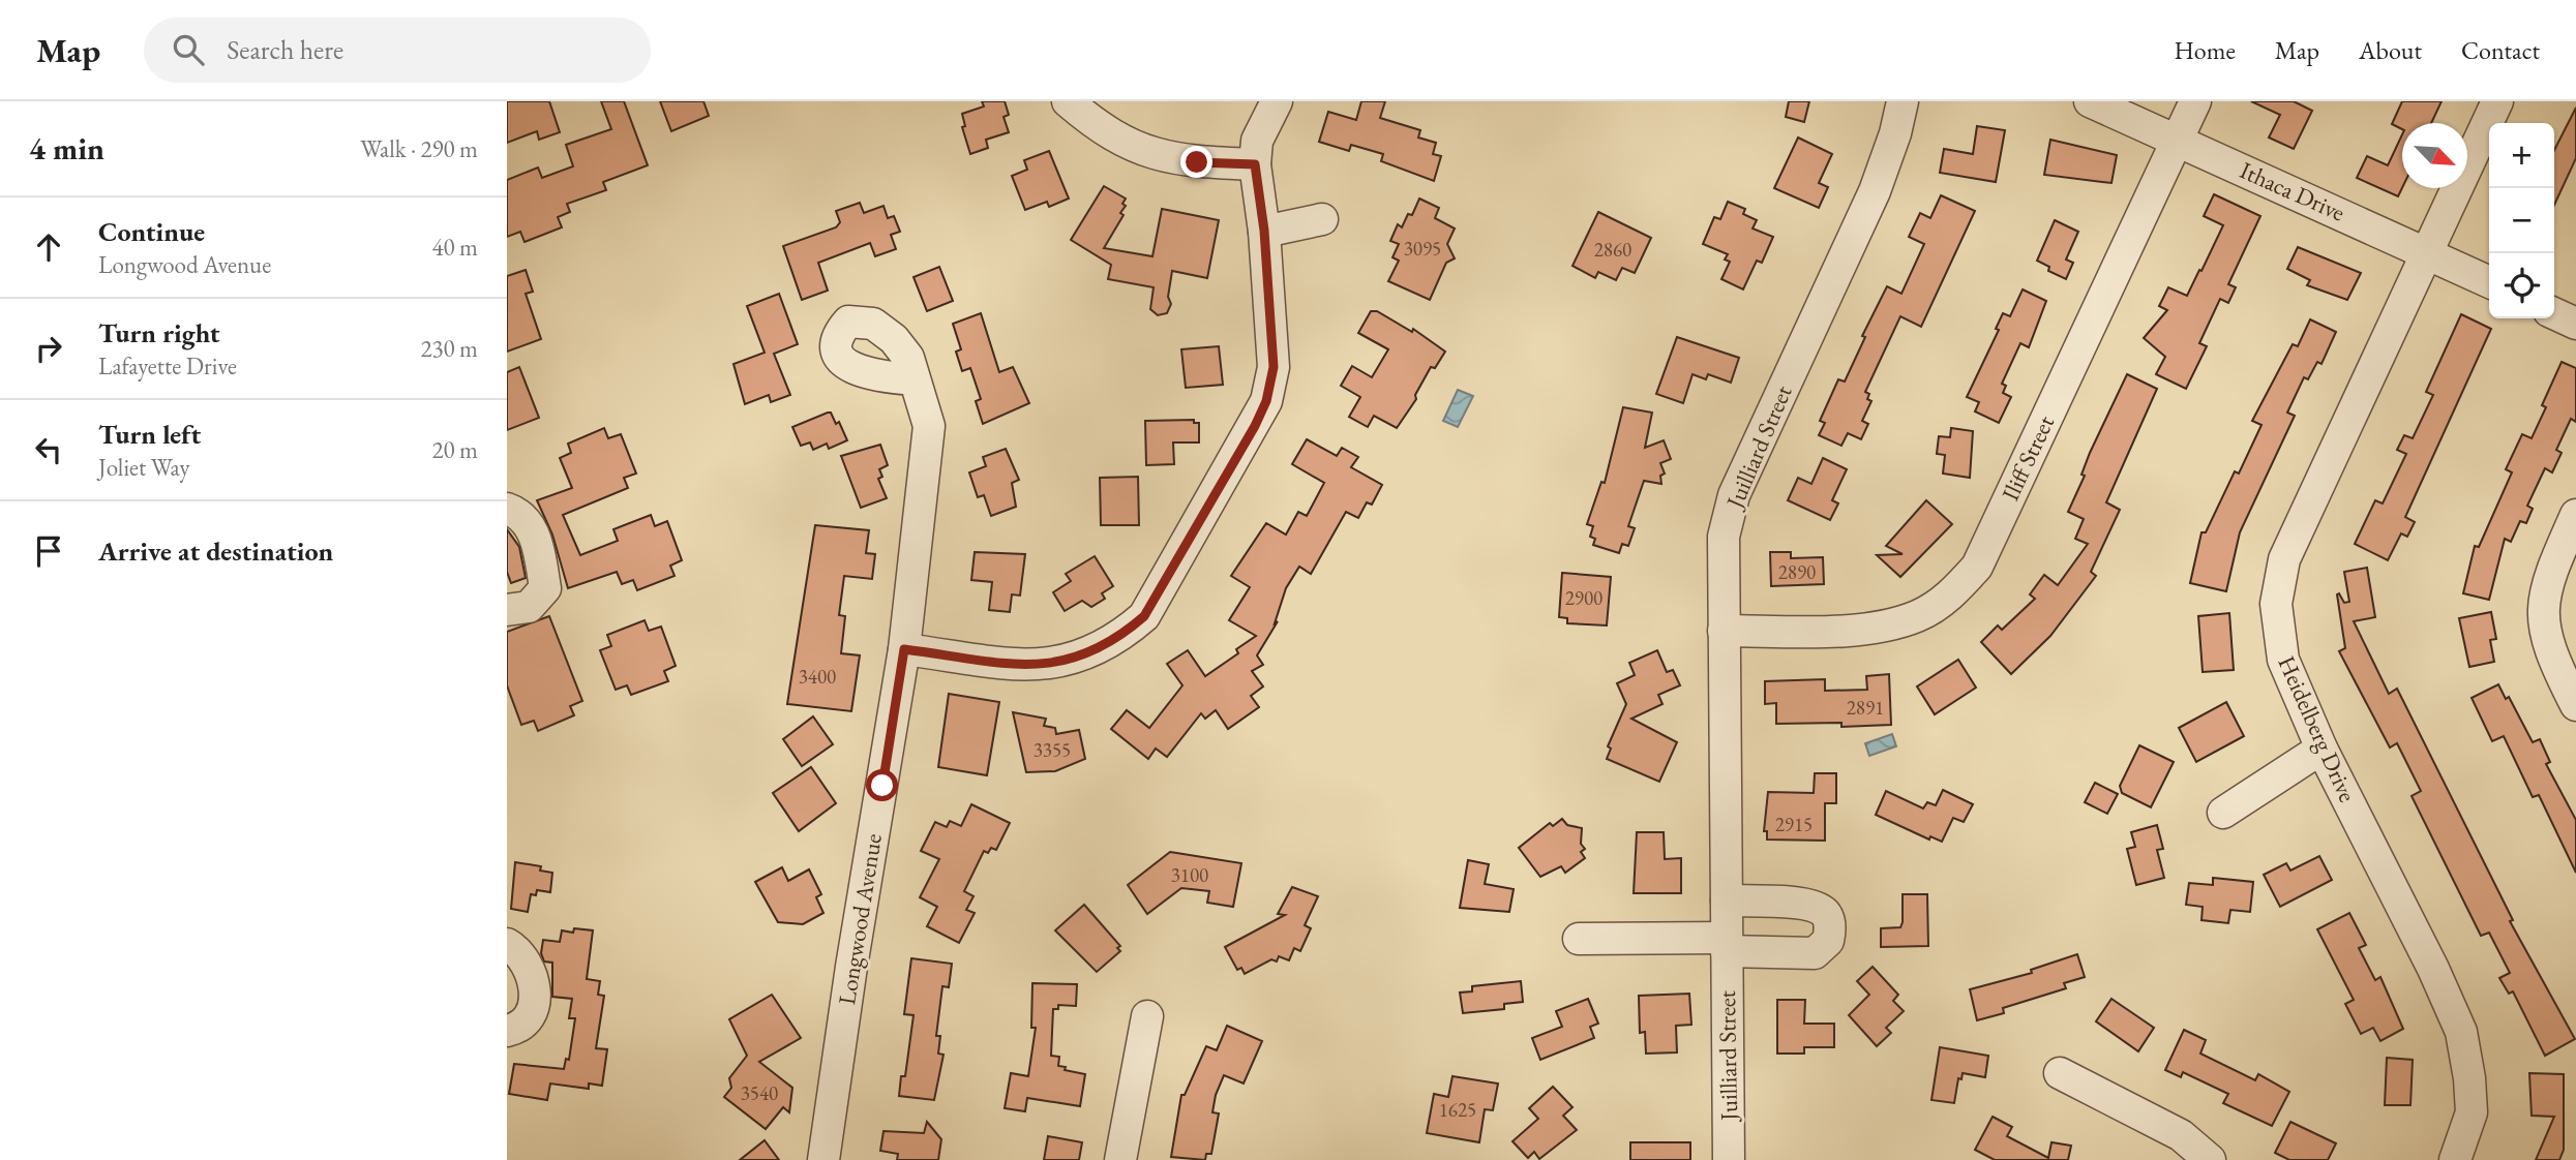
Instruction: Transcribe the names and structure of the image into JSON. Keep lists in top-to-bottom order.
{
  "streets": {
    "street": [
      "Ithaca Drive",
      "Juilliard Street",
      "Iliff Street",
      "Heidelberg Drive",
      "Longwood Avenue"
    ]
  },
  "crossings": [
    ["Ithaca Drive", "Iliff Street"],
    ["Ithaca Drive", "Heidelberg Drive"],
    ["Juilliard Street", "Iliff Street"]
  ],
  "house_numbers": [
    "3095",
    "2860",
    "2890",
    "2900",
    "3400",
    "2891",
    "3355",
    "2915",
    "3100",
    "3540",
    "1625"
  ],
  "north": "bottom right",
  "page": {
    "header": "Map",
    "search": "Search here",
    "nav": [
      "Home",
      "Map",
      "About",
      "Contact"
    ],
    "heading": ["4 min", "Walk · 290 m"],
    "map_buttons": ["+", "−"],
    "list": [
      ["Continue", "Longwood Avenue", "40 m"],
      ["Turn right", "Lafayette Drive", "230 m"],
      ["Turn left", "Joliet Way", "20 m"],
      "Arrive at destination"
    ]
  }
}
